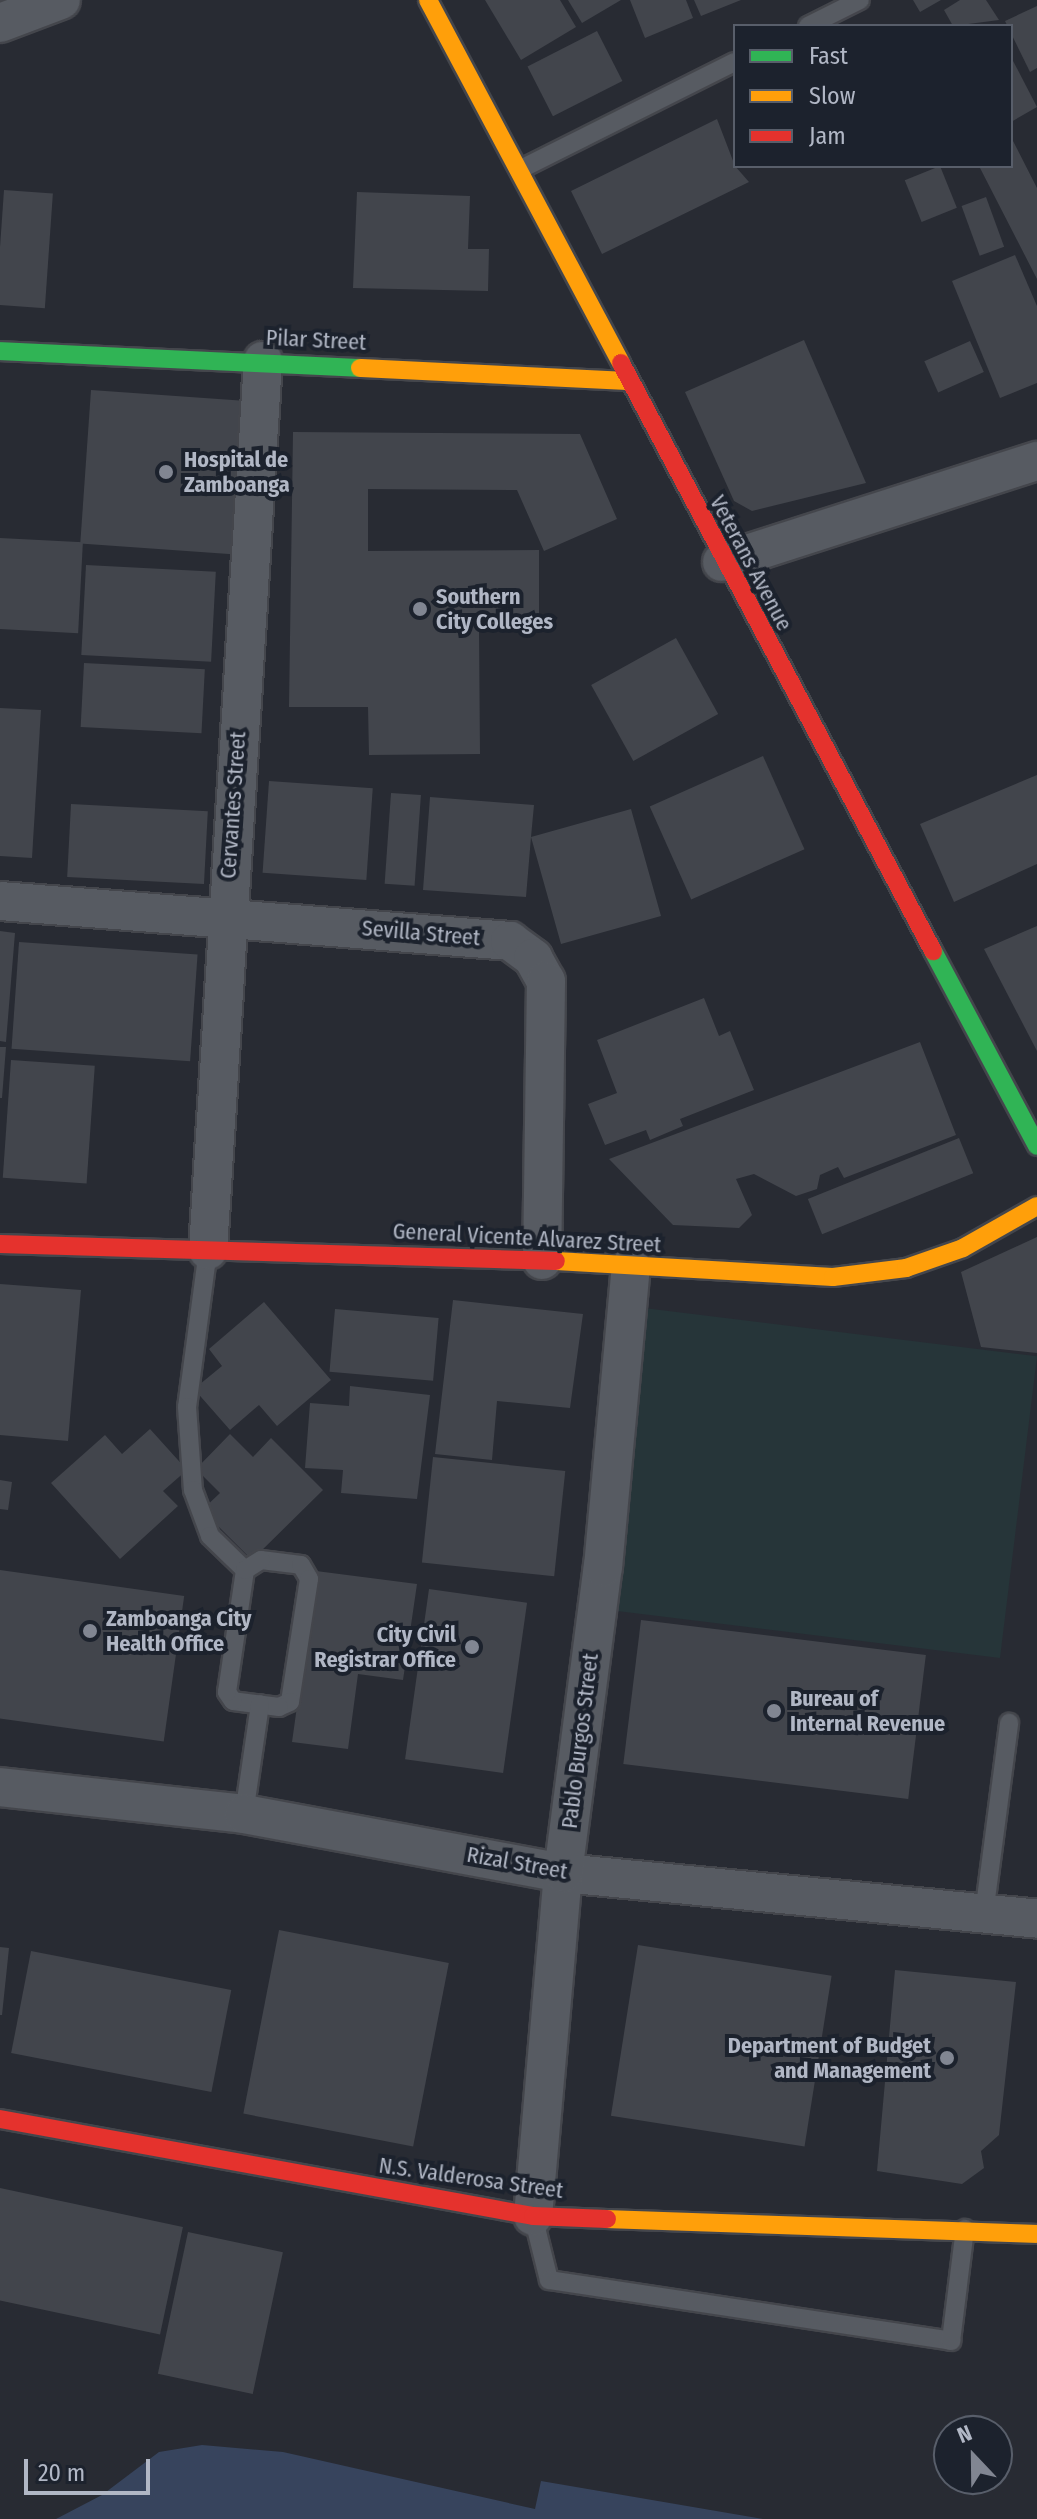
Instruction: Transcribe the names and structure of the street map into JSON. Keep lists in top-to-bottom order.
{
  "streets": {
    "main road": [
      "Pilar Street",
      "Veterans Avenue",
      "General Vicente Alvarez Street",
      "N.S. Valderosa Street"
    ],
    "street": [
      "Cervantes Street",
      "Sevilla Street",
      "Pablo Burgos Street",
      "Rizal Street"
    ]
  },
  "crossings": [
    ["Pilar Street", "Veterans Avenue"],
    ["Pilar Street", "Cervantes Street"],
    ["Cervantes Street", "Sevilla Street"],
    ["Cervantes Street", "General Vicente Alvarez Street"],
    ["Sevilla Street", "General Vicente Alvarez Street"],
    ["General Vicente Alvarez Street", "Pablo Burgos Street"],
    ["Pablo Burgos Street", "Rizal Street"],
    ["Pablo Burgos Street", "N.S. Valderosa Street"]
  ],
  "places": [
    "Hospital de Zamboanga",
    "Southern City Colleges",
    "Zamboanga City Health Office",
    "City Civil Registrar Office",
    "Bureau of Internal Revenue",
    "Department of Budget and Management"
  ],
  "legend": ["Fast", "Slow", "Jam"],
  "scale_bar": "20 m",
  "north": "top"
}
